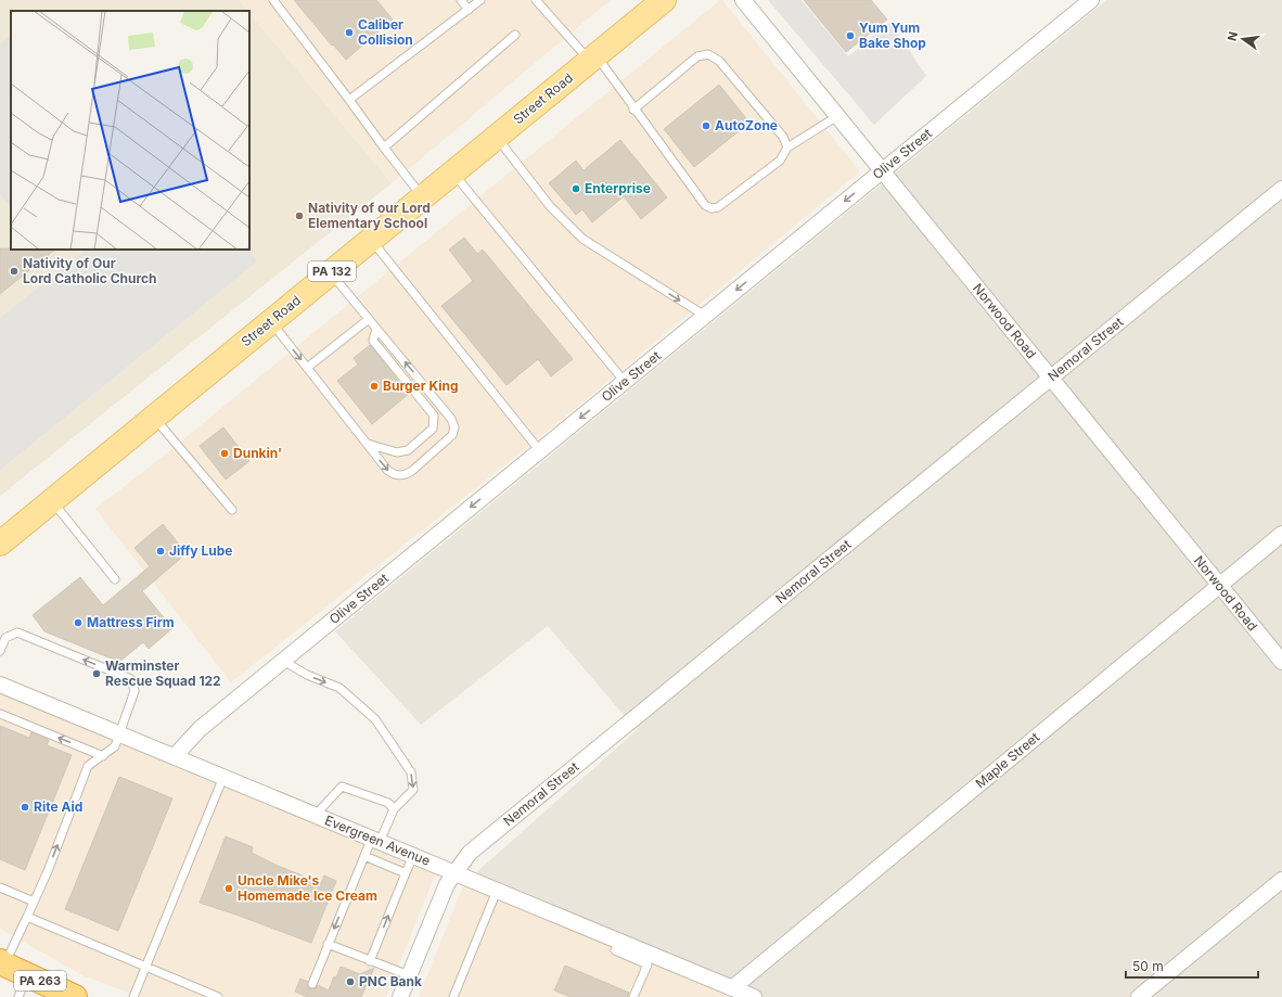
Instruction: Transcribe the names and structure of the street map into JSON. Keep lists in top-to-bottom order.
{
  "streets": {
    "highway": ["PA 263"],
    "main road": ["Street Road", "PA 132"],
    "street": [
      "Olive Street",
      "Norwood Road",
      "Nemoral Street",
      "Maple Street",
      "Evergreen Avenue"
    ]
  },
  "crossings": [
    ["Olive Street", "Norwood Road"],
    ["Olive Street", "Evergreen Avenue"],
    ["Norwood Road", "Nemoral Street"],
    ["Norwood Road", "Maple Street"],
    ["Nemoral Street", "Evergreen Avenue"],
    ["Maple Street", "Evergreen Avenue"]
  ],
  "one_way": ["Olive Street"],
  "places": [
    "Caliber Collision",
    "Yum Yum Bake Shop",
    "AutoZone",
    "Enterprise",
    "Nativity of our Lord Elementary School",
    "Nativity of Our Lord Catholic Church",
    "Burger King",
    "Dunkin'",
    "Jiffy Lube",
    "Mattress Firm",
    "Warminster Rescue Squad 122",
    "Rite Aid",
    "Uncle Mike's Homemade Ice Cream",
    "PNC Bank"
  ],
  "scale_bar": "50 m",
  "north": "left"
}
